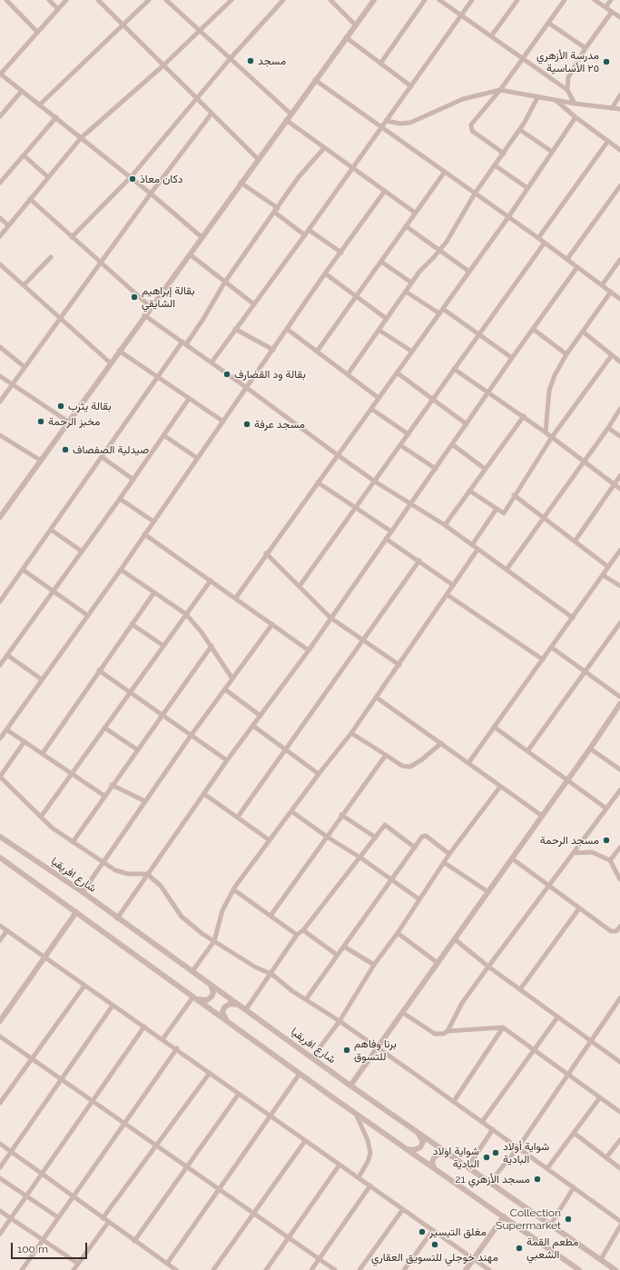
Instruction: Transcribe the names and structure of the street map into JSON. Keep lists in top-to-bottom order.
{
  "streets": {
    "street": ["شارع افريقيا"]
  },
  "places": [
    "مسجد",
    "مدرسة الأزهري ٢٥ الأساسية",
    "دكان معاذ",
    "بقالة إبراهيم الشايقي",
    "بقالة ود القضارف",
    "بقالة يثرب",
    "مخبز الرحمة",
    "مسجد عرفة",
    "صيدلية الصفصاف",
    "مسجد الرحمة",
    "برنا وفاهم للتسوق",
    "شواية أولاد البادية",
    "شواية اولاد البادية",
    "مسجد الأزهري 21",
    "Collection Supermarket",
    "مغلق التيسير",
    "مهند خوجلي للتسويق العقاري",
    "مطعم القمة الشعبي"
  ],
  "scale_bar": "100 m"
}
